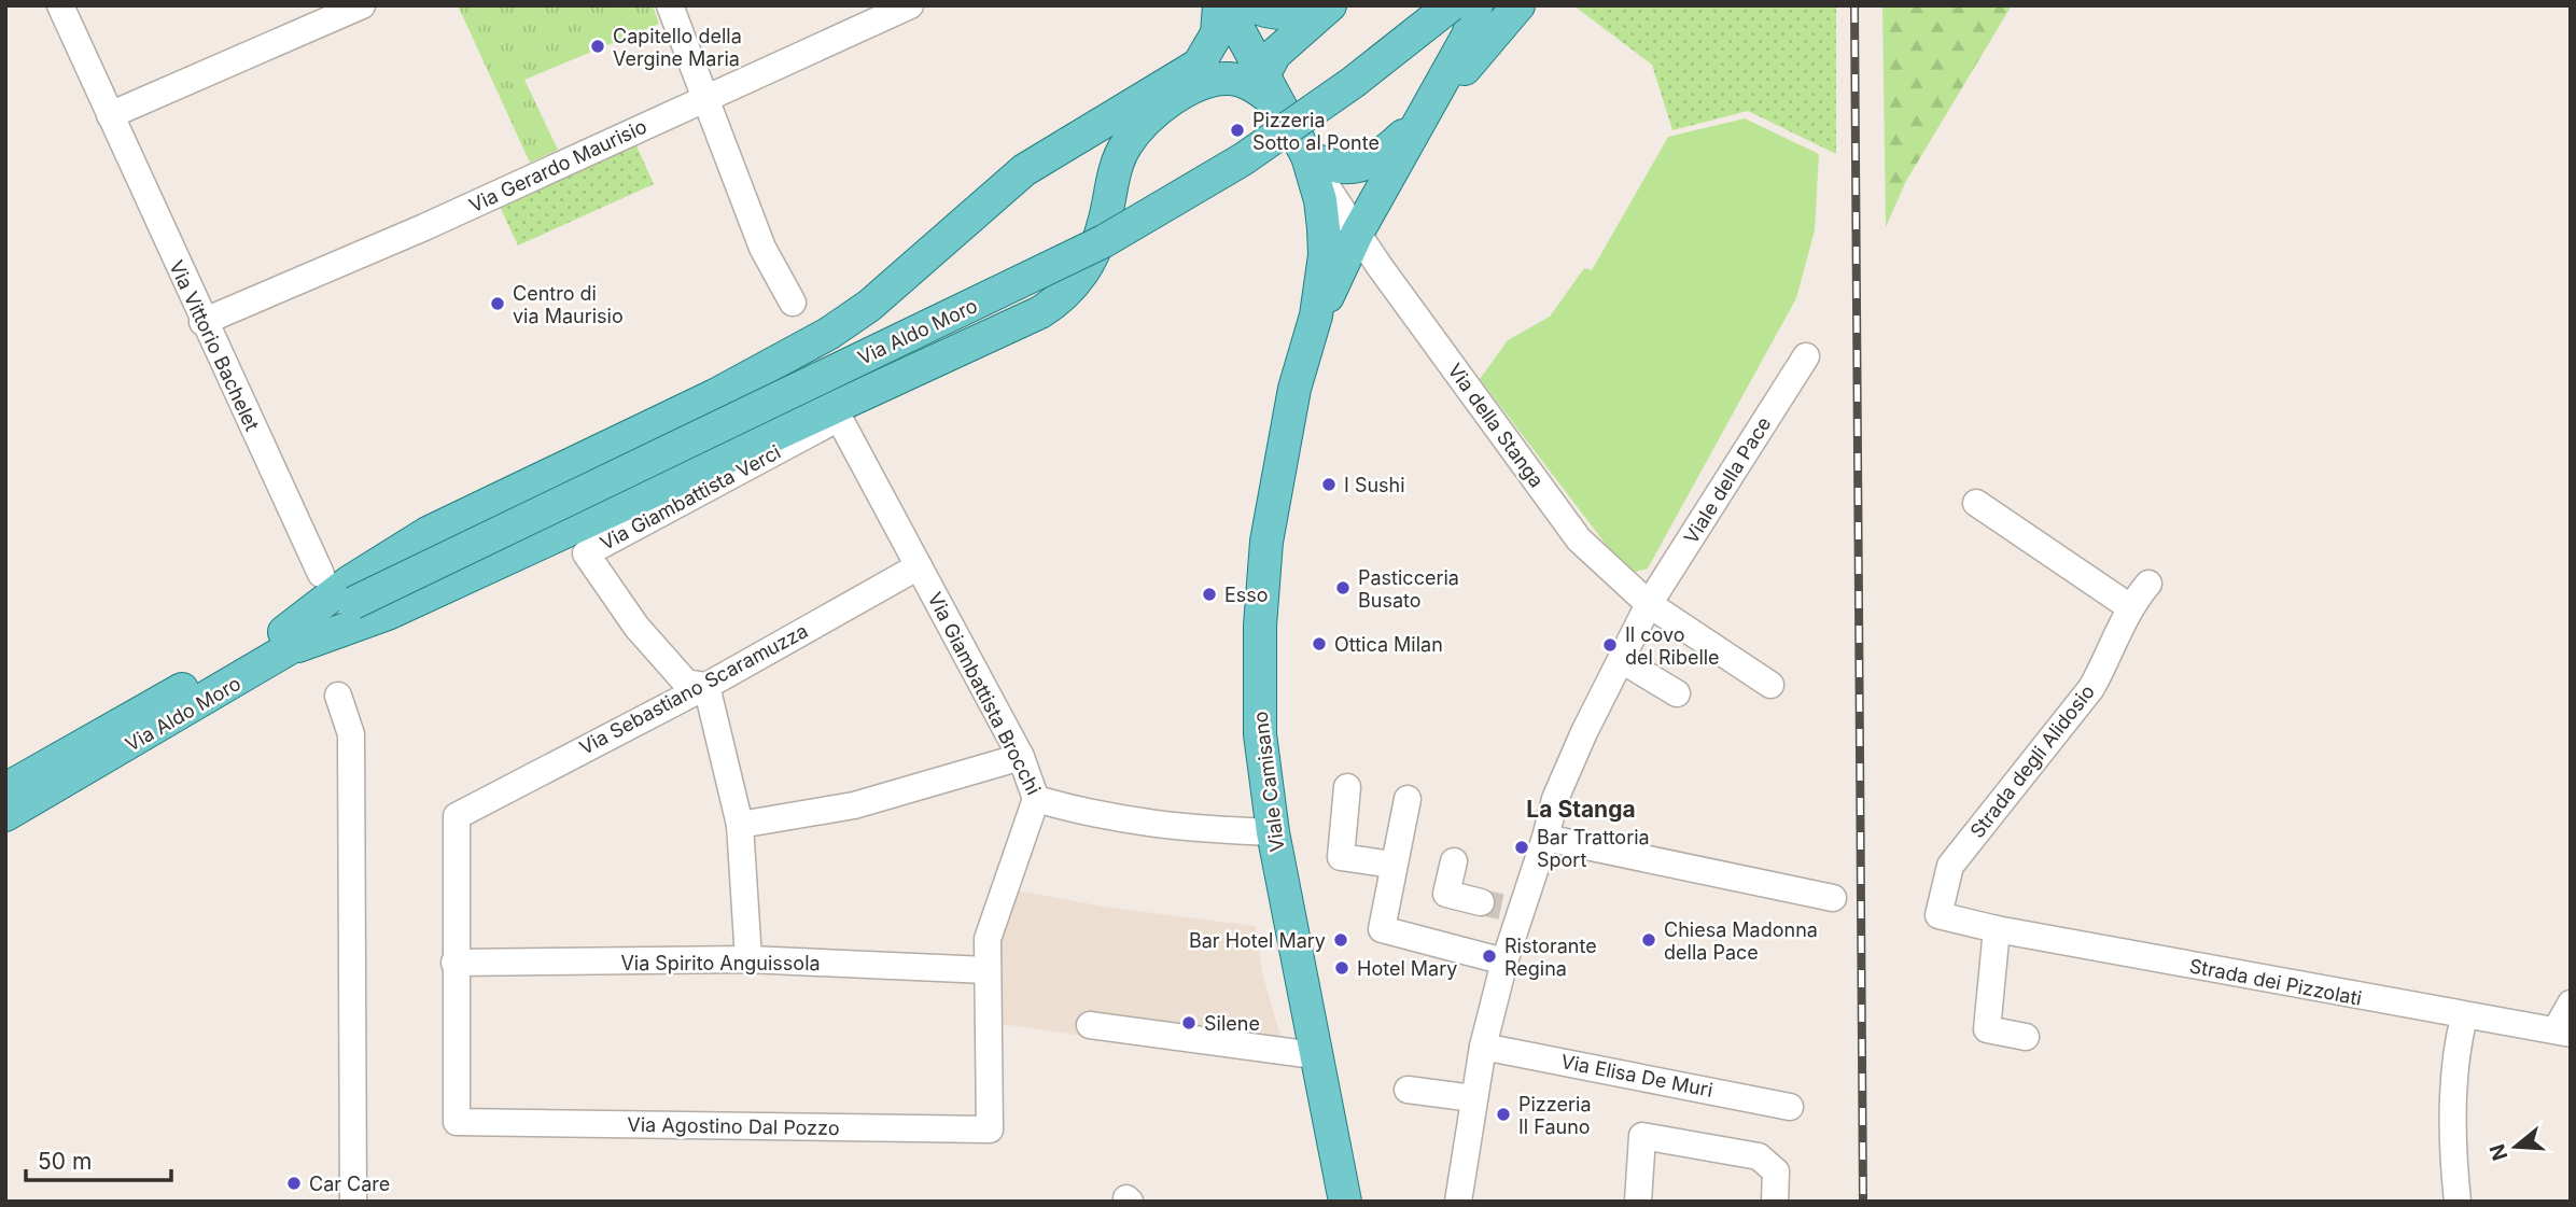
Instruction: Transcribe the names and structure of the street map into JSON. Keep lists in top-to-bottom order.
{
  "streets": {
    "main road": ["Via Aldo Moro", "Viale Camisano"],
    "street": [
      "Via Gerardo Maurisio",
      "Via Vittorio Bachelet",
      "Via della Stanga",
      "Viale della Pace",
      "Via Giambattista Verci",
      "Via Sebastiano Scaramuzza",
      "Via Giambattista Brocchi",
      "Strada degli Alidosio",
      "Via Spirito Anguissola",
      "Strada dei Pizzolati",
      "Via Elisa De Muri",
      "Via Agostino Dal Pozzo"
    ]
  },
  "crossings": [
    ["Via Gerardo Maurisio", "Via Vittorio Bachelet"],
    ["Via della Stanga", "Viale della Pace"],
    ["Via della Stanga", "Viale Camisano"],
    ["Viale della Pace", "Via Elisa De Muri"],
    ["Via Giambattista Verci", "Via Sebastiano Scaramuzza"],
    ["Via Giambattista Verci", "Via Giambattista Brocchi"],
    ["Via Sebastiano Scaramuzza", "Via Giambattista Brocchi"],
    ["Via Sebastiano Scaramuzza", "Via Agostino Dal Pozzo"],
    ["Via Giambattista Brocchi", "Viale Camisano"],
    ["Via Giambattista Brocchi", "Via Agostino Dal Pozzo"],
    ["Strada degli Alidosio", "Strada dei Pizzolati"],
    ["Via Spirito Anguissola", "Via Agostino Dal Pozzo"]
  ],
  "districts": ["La Stanga"],
  "places": [
    "Capitello della Vergine Maria",
    "Pizzeria Sotto al Ponte",
    "Centro di via Maurisio",
    "I Sushi",
    "Pasticceria Busato",
    "Esso",
    "Ottica Milan",
    "Il covo del Ribelle",
    "Bar Trattoria Sport",
    "Bar Hotel Mary",
    "Chiesa Madonna della Pace",
    "Ristorante Regina",
    "Hotel Mary",
    "Silene",
    "Pizzeria Il Fauno",
    "Car Care"
  ],
  "scale_bar": "50 m",
  "north": "left"
}
